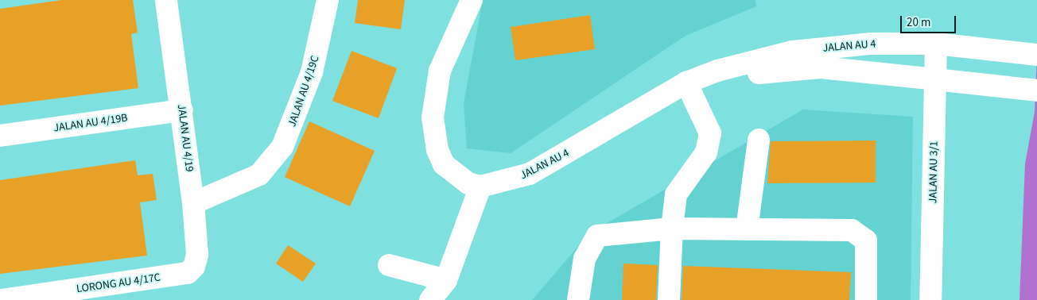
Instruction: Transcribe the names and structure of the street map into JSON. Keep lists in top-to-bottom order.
{
  "streets": {
    "main road": [
      "JALAN AU 4",
      "JALAN AU 4/19C",
      "JALAN AU 4/19B",
      "JALAN AU 4/19",
      "JALAN AU 3/1",
      "LORONG AU 4/17C"
    ]
  },
  "crossings": [
    ["JALAN AU 4", "JALAN AU 3/1"],
    ["JALAN AU 4/19C", "JALAN AU 4/19"],
    ["JALAN AU 4/19B", "JALAN AU 4/19"],
    ["JALAN AU 4/19", "LORONG AU 4/17C"]
  ],
  "scale_bar": "20 m"
}
